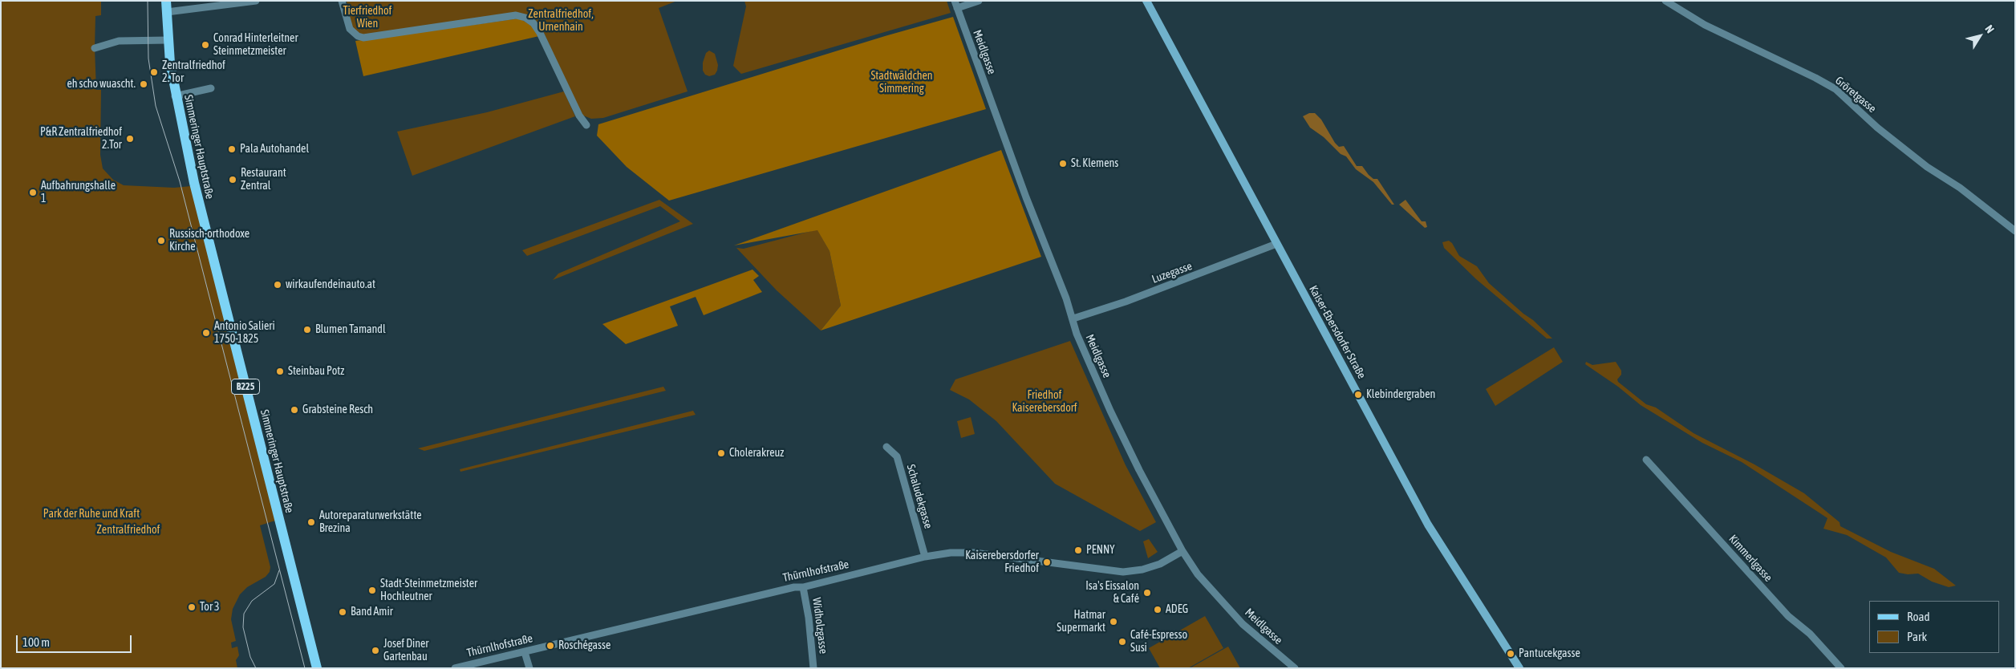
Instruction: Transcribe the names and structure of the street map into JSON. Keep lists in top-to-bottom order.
{
  "streets": {
    "main road": ["Simmeringer Hauptstraße", "Kaiser-Ebersdorfer Straße", "B225"],
    "street": [
      "Meidlgasse",
      "Gröretgasse",
      "Luzegasse",
      "Schaludekgasse",
      "Kimmerlgasse",
      "Thürnlhofstraße",
      "Widholzgasse"
    ]
  },
  "crossings": [
    ["Meidlgasse", "Luzegasse"],
    ["Meidlgasse", "Thürnlhofstraße"],
    ["Luzegasse", "Kaiser-Ebersdorfer Straße"],
    ["Schaludekgasse", "Thürnlhofstraße"],
    ["Thürnlhofstraße", "Widholzgasse"]
  ],
  "parks": [
    "Tierfriedhof Wien",
    "Zentralfriedhof, Urnenhain",
    "Stadtwäldchen Simmering",
    "Friedhof Kaiserebersdorf",
    "Park der Ruhe und Kraft",
    "Zentralfriedhof"
  ],
  "places": [
    "Conrad Hinterleitner Steinmetzmeister",
    "Zentralfriedhof 2. Tor",
    "eh scho wuascht.",
    "P&R Zentralfriedhof 2.Tor",
    "Pala Autohandel",
    "St. Klemens",
    "Restaurant Zentral",
    "Aufbahrungshalle 1",
    "Russisch-orthodoxe Kirche",
    "wirkaufendeinauto.at",
    "Blumen Tamandl",
    "Antonio Salieri 1750-1825",
    "Steinbau Potz",
    "Klebindergraben",
    "Grabsteine Resch",
    "Cholerakreuz",
    "Autoreparaturwerkstätte Brezina",
    "PENNY",
    "Kaiserebersdorfer Friedhof",
    "Stadt-Steinmetzmeister Hochleutner",
    "Isa's Eissalon & Café",
    "Tor 3",
    "ADEG",
    "Band Amir",
    "Hatmar Supermarkt",
    "Café-Espresso Susi",
    "Roschégasse",
    "Josef Diner Gartenbau",
    "Pantucekgasse"
  ],
  "legend": ["Road", "Park"],
  "scale_bar": "100 m",
  "north": "top right"
}
